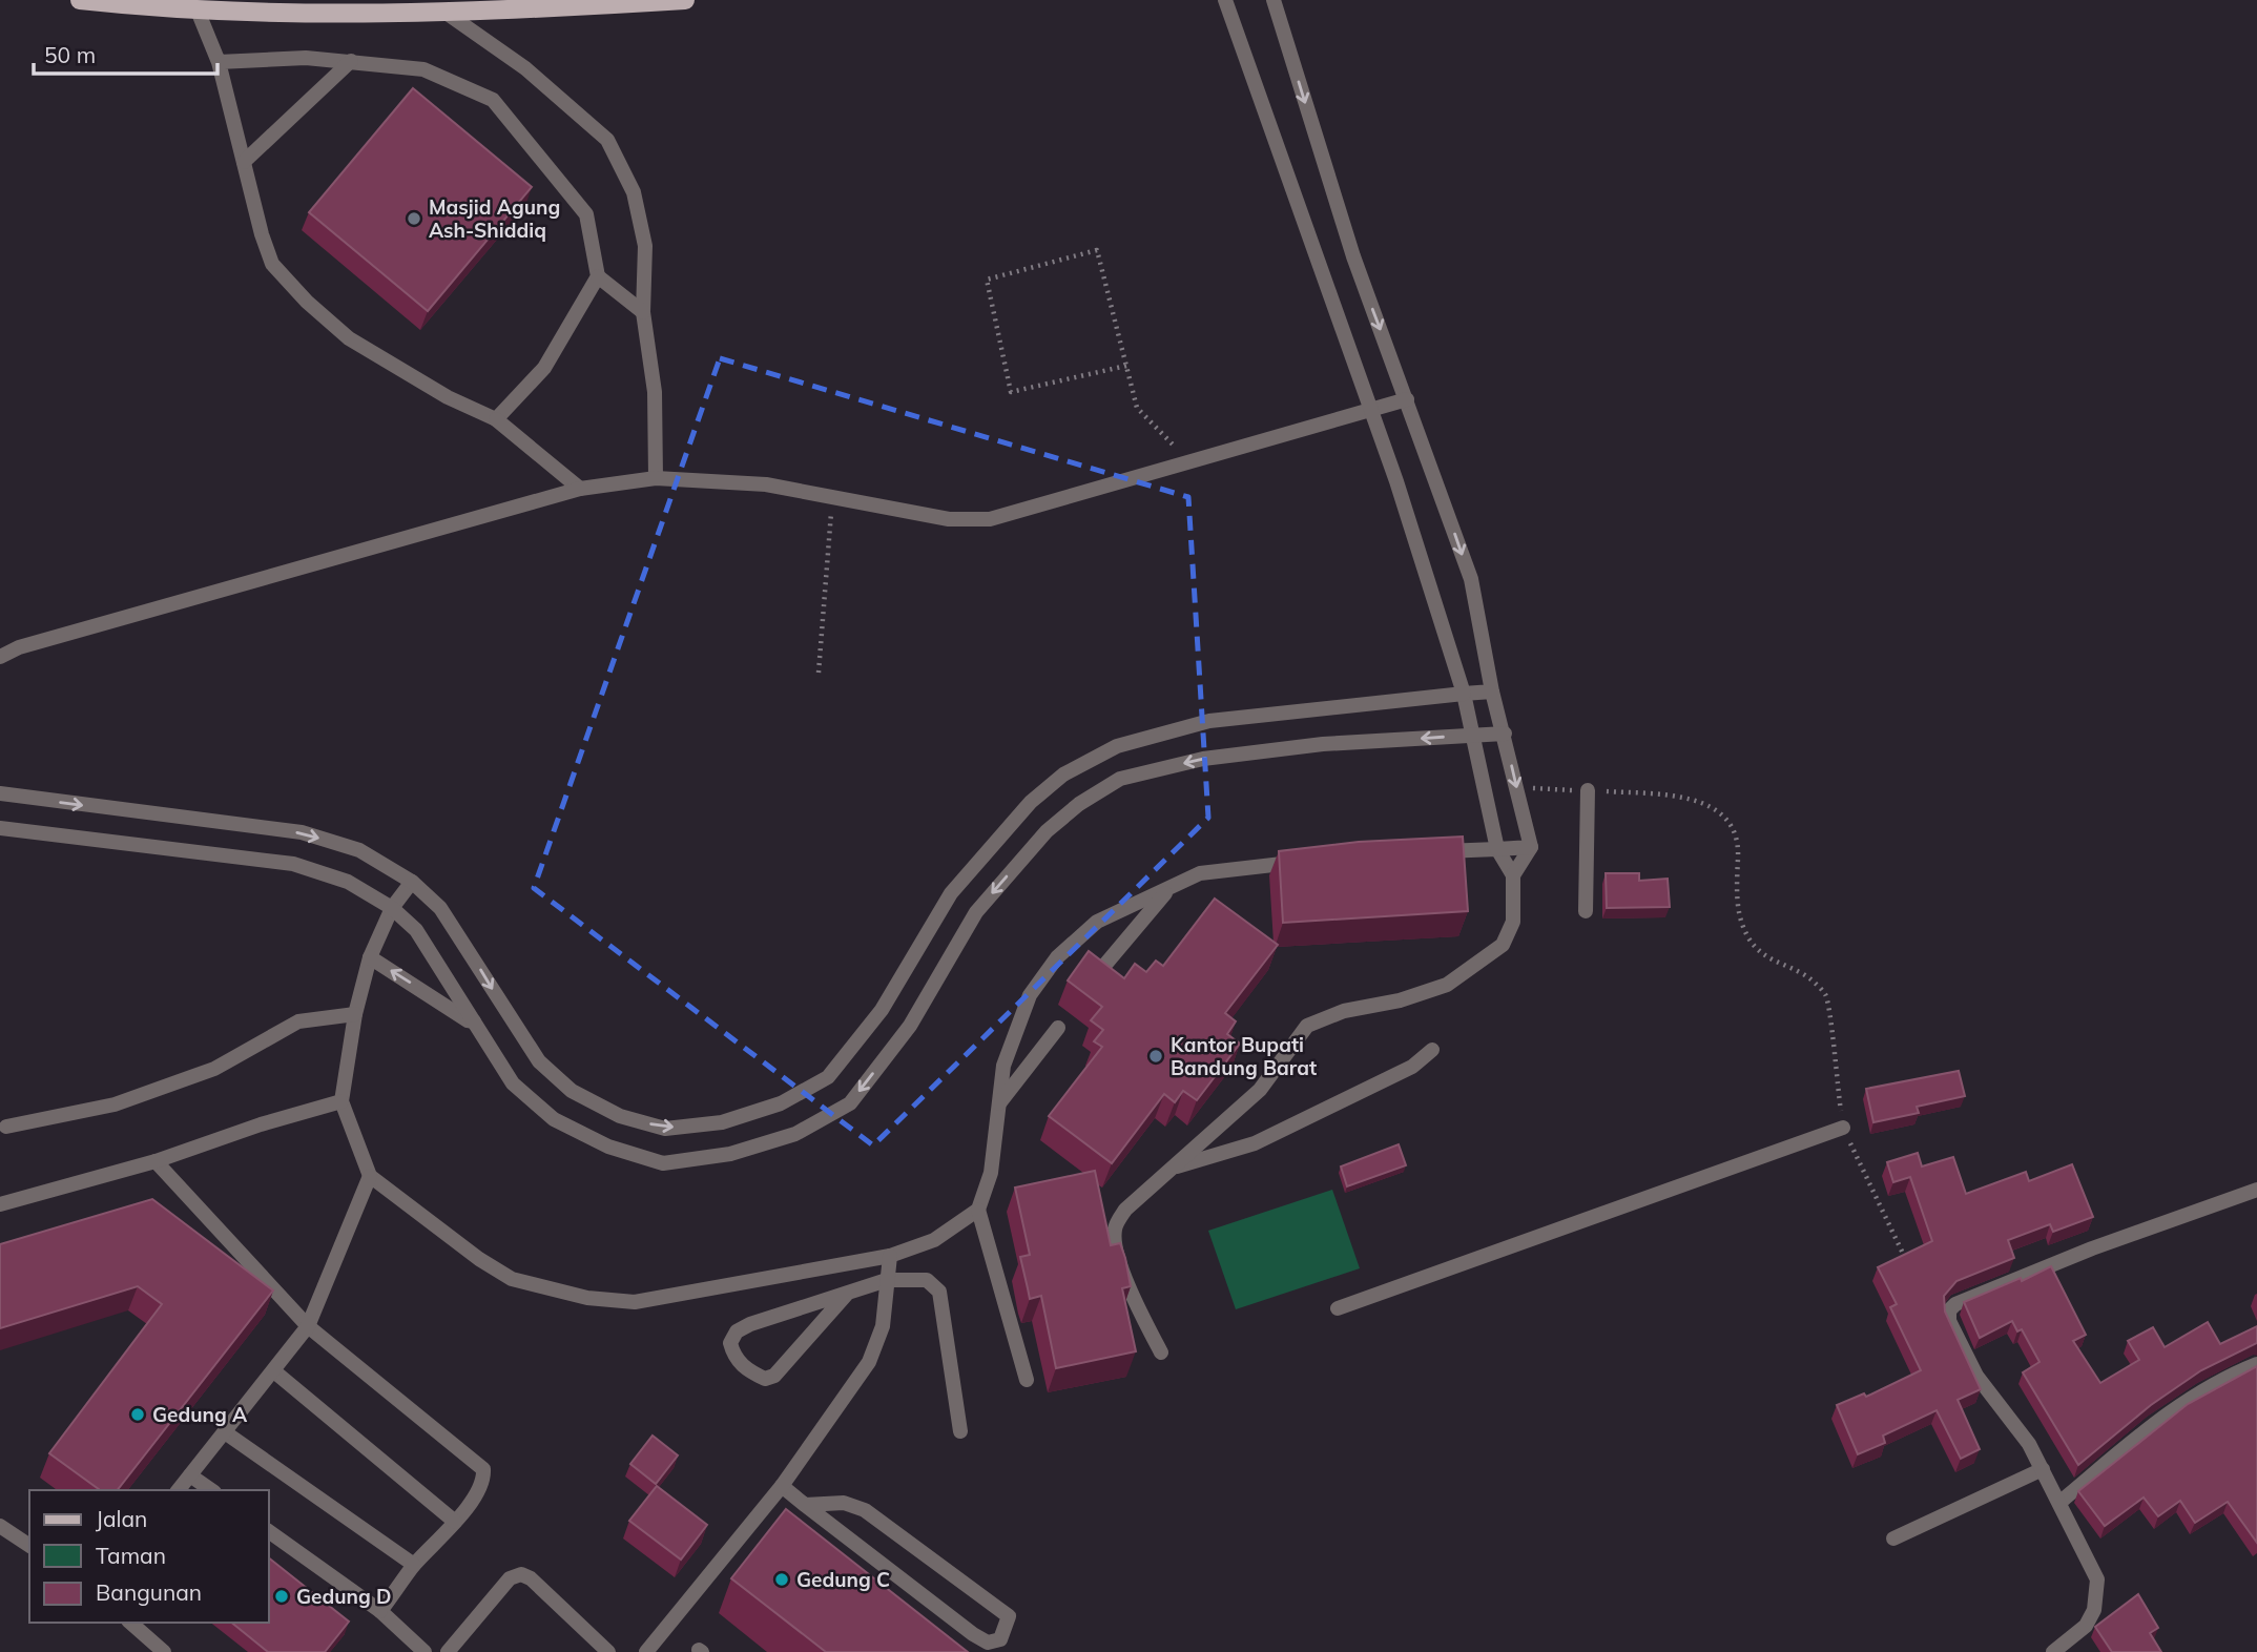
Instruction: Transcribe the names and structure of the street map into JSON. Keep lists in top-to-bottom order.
{
  "places": [
    "Masjid Agung Ash-Shiddiq",
    "Kantor Bupati Bandung Barat",
    "Gedung A",
    "Gedung C",
    "Gedung D"
  ],
  "legend": ["Jalan", "Taman", "Bangunan"],
  "scale_bar": "50 m"
}
